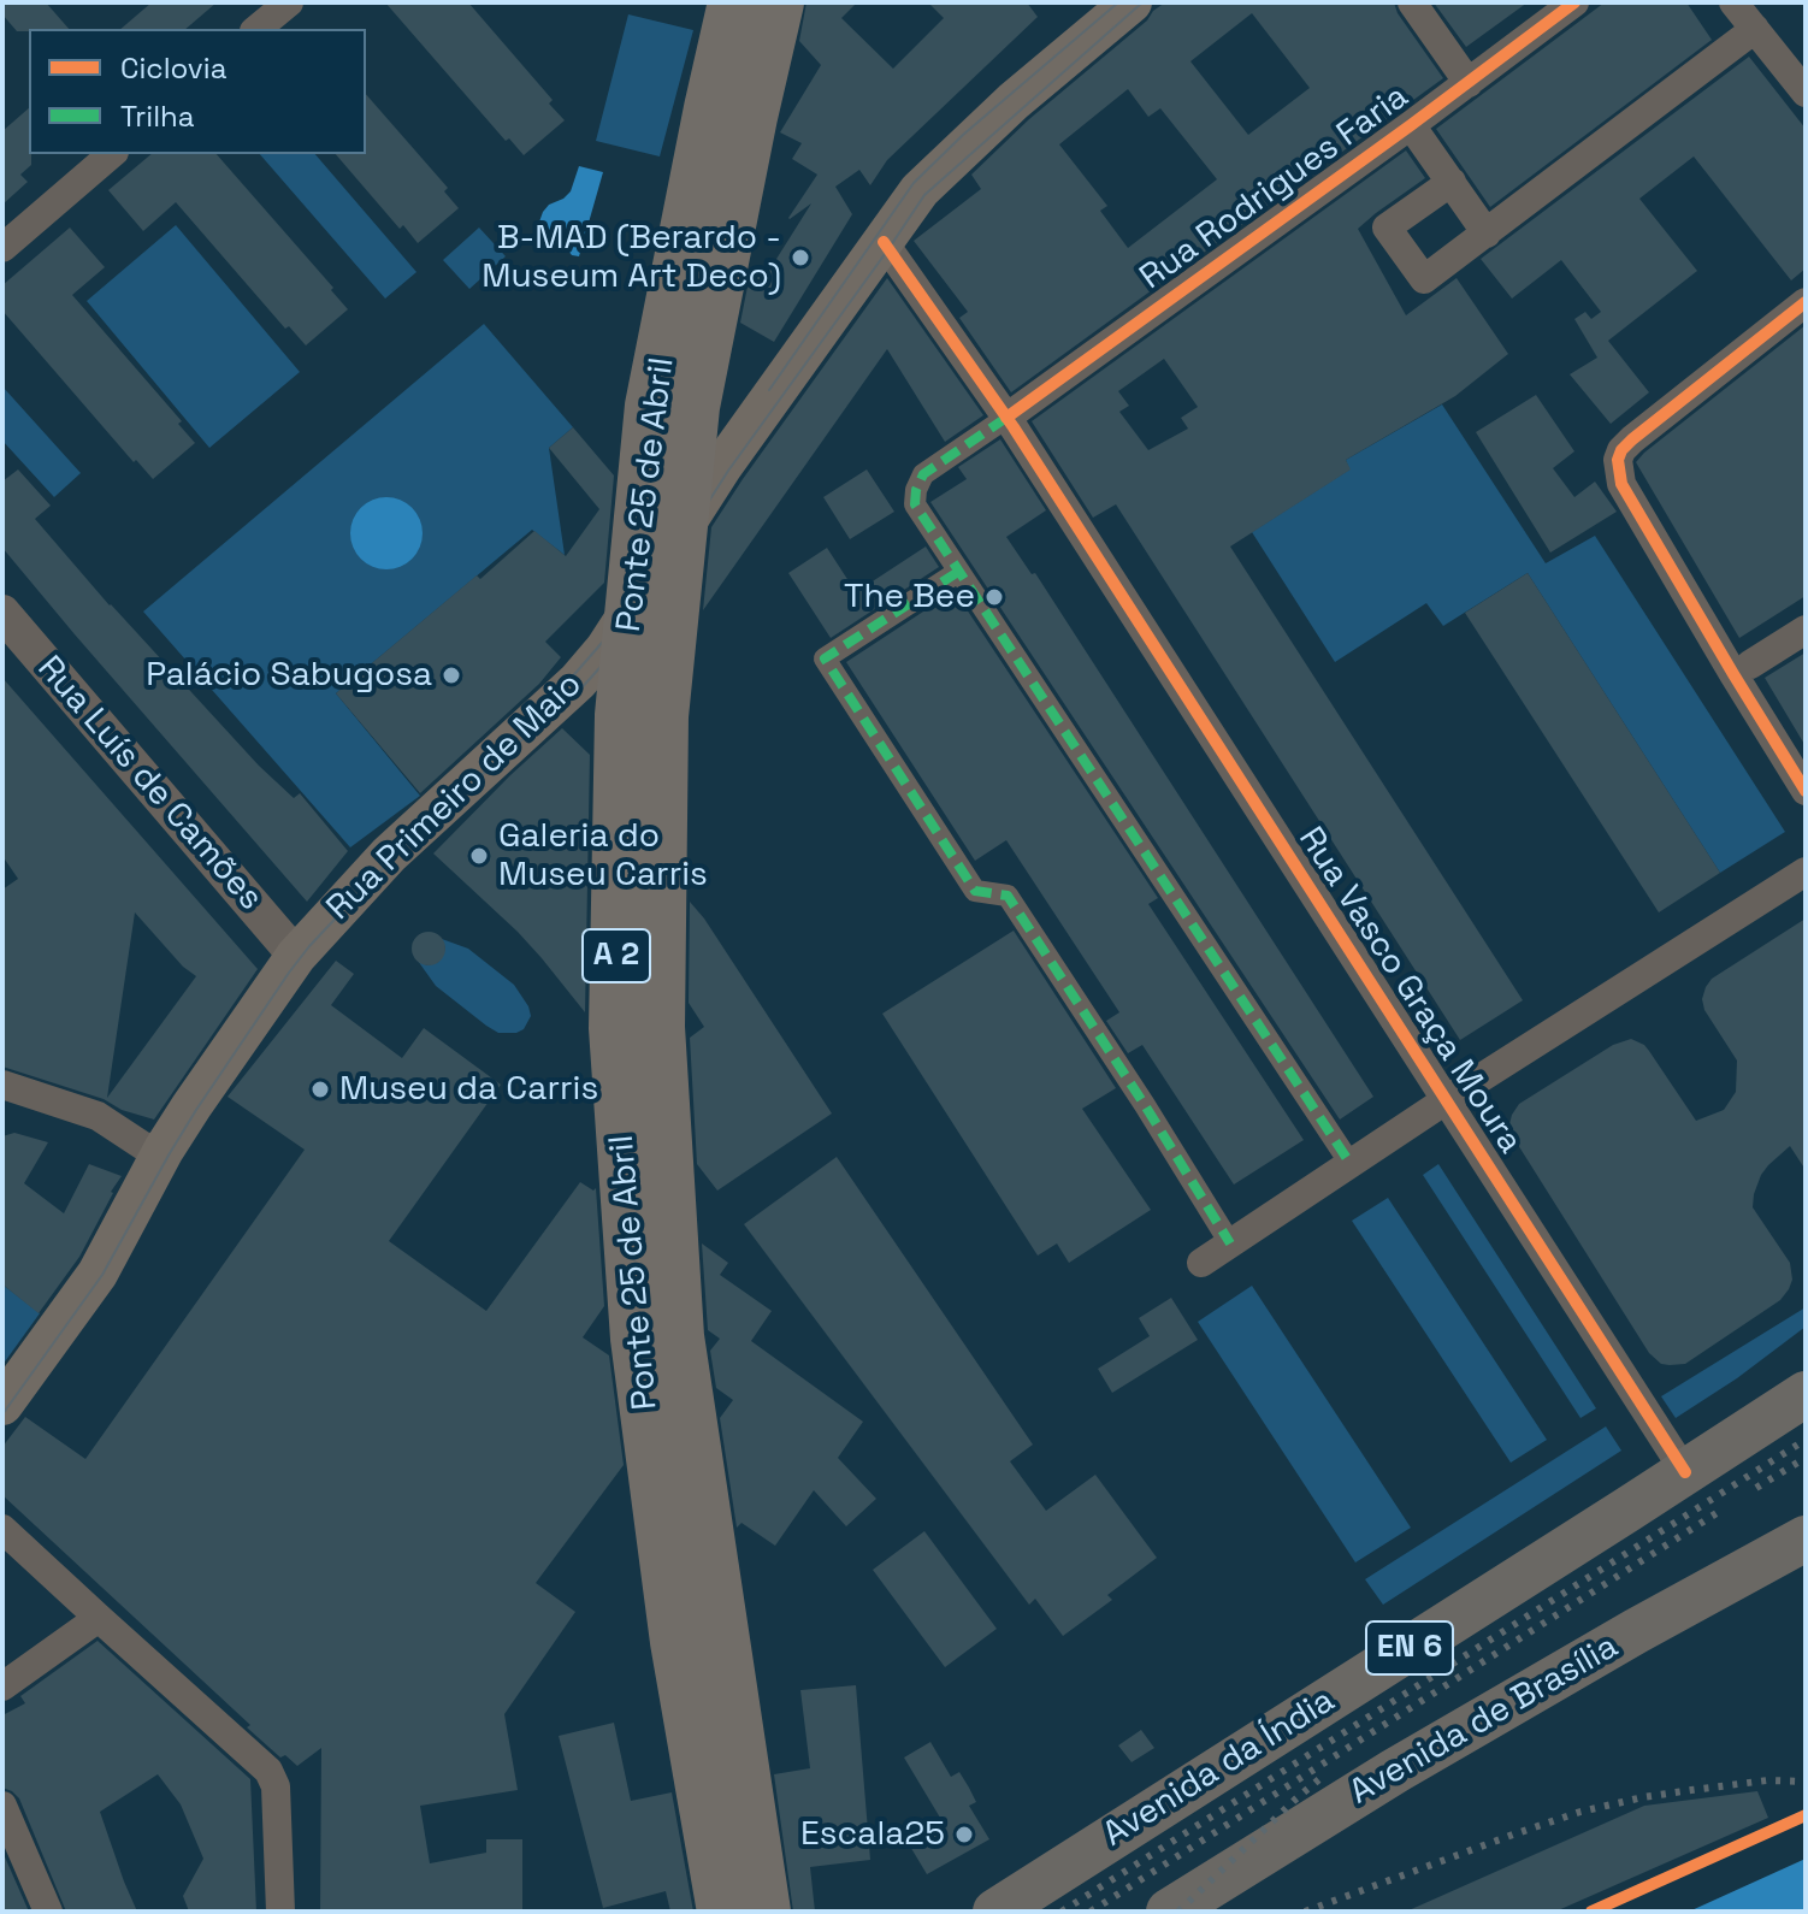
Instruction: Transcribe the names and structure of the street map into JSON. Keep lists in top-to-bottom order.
{
  "streets": {
    "highway": ["Ponte 25 de Abril", "A 2"],
    "main road": [
      "Rua Primeiro de Maio",
      "EN 6",
      "Avenida de Brasília",
      "Avenida da Índia"
    ],
    "street": ["Rua Rodrigues Faria", "Rua Luís de Camões", "Rua Vasco Graça Moura"]
  },
  "crossings": [
    ["Rua Rodrigues Faria", "Rua Vasco Graça Moura"],
    ["Rua Luís de Camões", "Rua Primeiro de Maio"],
    ["Rua Vasco Graça Moura", "Avenida da Índia"]
  ],
  "places": [
    "B-MAD (Berardo - Museum Art Deco)",
    "The Bee",
    "Palácio Sabugosa",
    "Galeria do Museu Carris",
    "Museu da Carris",
    "Escala25"
  ],
  "legend": ["Ciclovia", "Trilha"]
}
